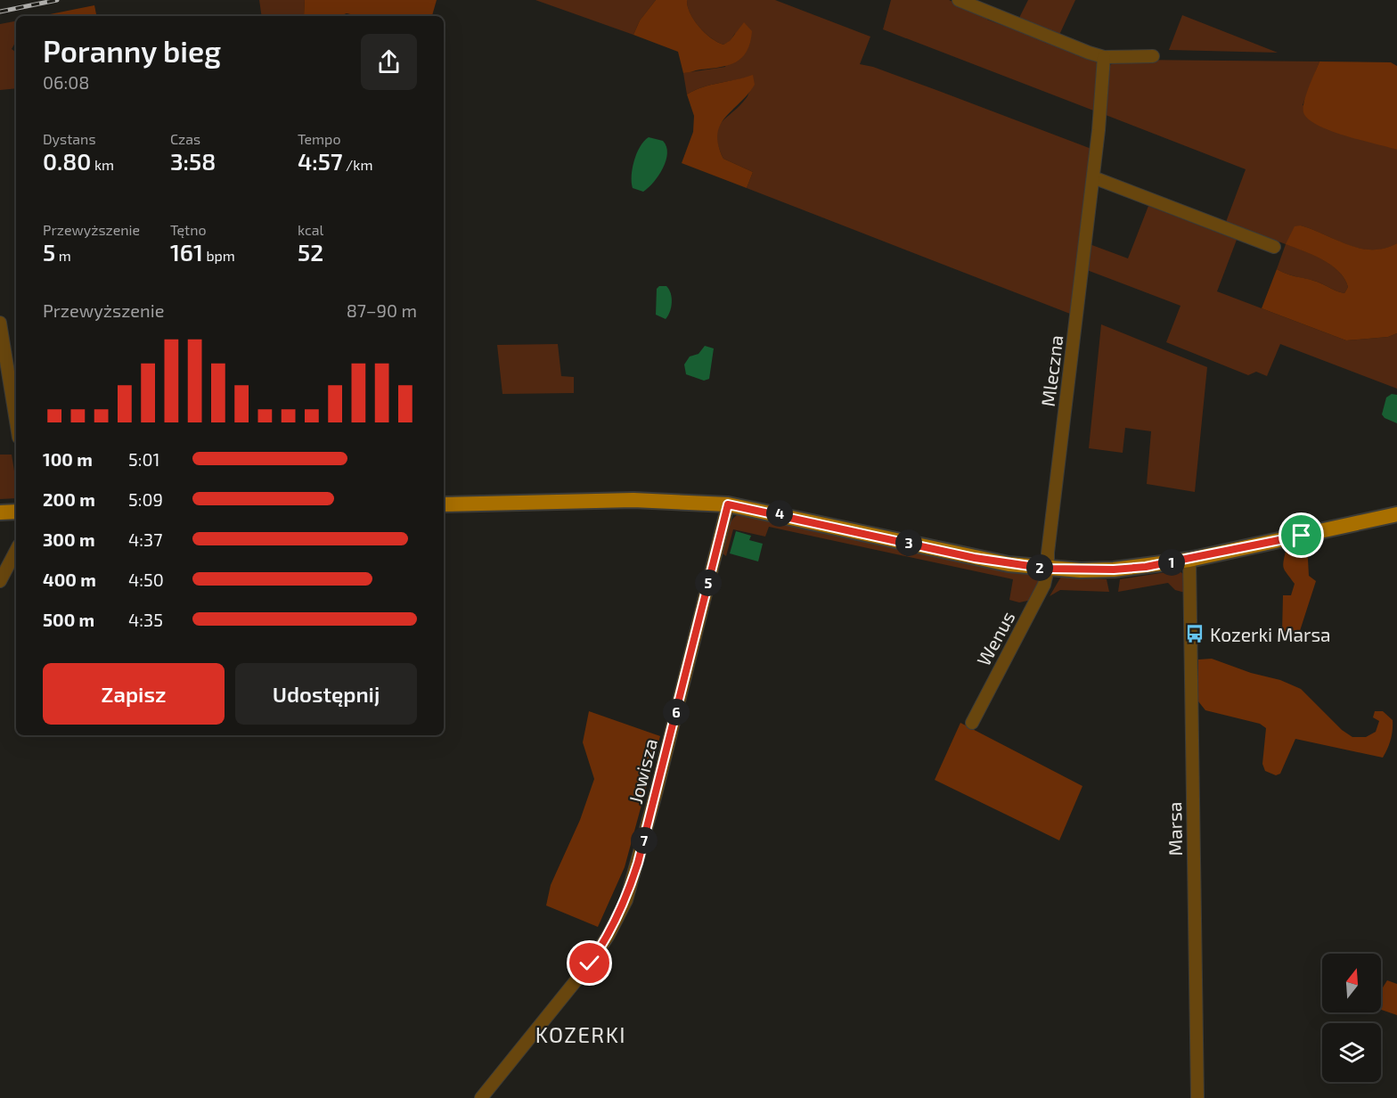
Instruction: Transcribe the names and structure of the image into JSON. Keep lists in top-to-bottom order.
{
  "streets": {
    "street": [
      "Mleczna",
      "Wenus",
      "Jowisza",
      "Marsa"
    ]
  },
  "crossings": [
    ["Mleczna", "Wenus"]
  ],
  "districts": ["KOZERKI"],
  "places": {
    "bus stop": ["Kozerki Marsa"]
  },
  "north": "top",
  "page": {
    "heading": ["Poranny bieg", "06:08"],
    "stats": [
      ["Dystans", "0.80 km"],
      ["Czas", "3:58"],
      ["Tempo", "4:57 /km"],
      ["Przewyższenie", "5 m"],
      ["Tętno", "161 bpm"],
      ["kcal", "52"]
    ],
    "chart": ["Przewyższenie", "87–90 m"],
    "list": [
      {
        "name": "100 m",
        "note": "5:01"
      },
      {
        "name": "200 m",
        "note": "5:09"
      },
      {
        "name": "300 m",
        "note": "4:37"
      },
      {
        "name": "400 m",
        "note": "4:50"
      },
      {
        "name": "500 m",
        "note": "4:35"
      }
    ],
    "pins": [
      "4",
      "3",
      "1",
      "2",
      "5",
      "6",
      "7"
    ],
    "buttons": ["Zapisz", "Udostępnij"]
  }
}
